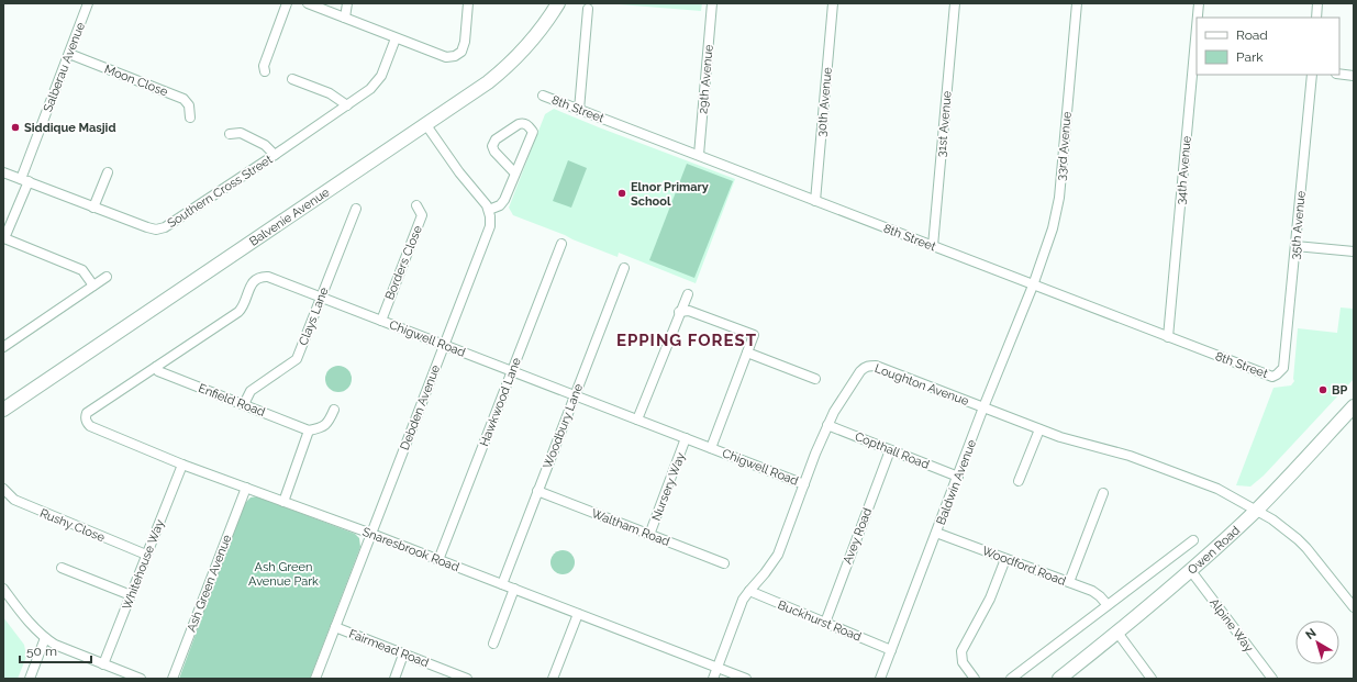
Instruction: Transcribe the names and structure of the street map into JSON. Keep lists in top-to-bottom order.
{
  "streets": {
    "street": [
      "Salberau Avenue",
      "29th Avenue",
      "Moon Close",
      "30th Avenue",
      "8th Street",
      "31st Avenue",
      "33rd Avenue",
      "34th Avenue",
      "Southern Cross Street",
      "Balvenie Avenue",
      "35th Avenue",
      "Borders Close",
      "Clays Lane",
      "Chigwell Road",
      "Loughton Avenue",
      "Enfield Road",
      "Hawkwood Lane",
      "Debden Avenue",
      "Woodbury Lane",
      "Copthall Road",
      "Baldwin Avenue",
      "Nursery Way",
      "Rushy Close",
      "Waltham Road",
      "Avey Road",
      "Snaresbrook Road",
      "Owen Road",
      "Whitehouse Way",
      "Woodford Road",
      "Ash Green Avenue",
      "Buckhurst Road",
      "Alpine Way",
      "Fairmead Road"
    ]
  },
  "crossings": [
    ["Salberau Avenue", "Moon Close"],
    ["Salberau Avenue", "Southern Cross Street"],
    ["29th Avenue", "8th Street"],
    ["30th Avenue", "8th Street"],
    ["8th Street", "31st Avenue"],
    ["8th Street", "33rd Avenue"],
    ["8th Street", "34th Avenue"],
    ["8th Street", "35th Avenue"],
    ["8th Street", "Baldwin Avenue"],
    ["33rd Avenue", "Baldwin Avenue"],
    ["Borders Close", "Chigwell Road"],
    ["Clays Lane", "Chigwell Road"],
    ["Clays Lane", "Enfield Road"],
    ["Chigwell Road", "Loughton Avenue"],
    ["Chigwell Road", "Enfield Road"],
    ["Chigwell Road", "Hawkwood Lane"],
    ["Chigwell Road", "Debden Avenue"],
    ["Chigwell Road", "Woodbury Lane"],
    ["Chigwell Road", "Nursery Way"],
    ["Chigwell Road", "Snaresbrook Road"],
    ["Loughton Avenue", "Copthall Road"],
    ["Loughton Avenue", "Baldwin Avenue"],
    ["Loughton Avenue", "Snaresbrook Road"],
    ["Loughton Avenue", "Owen Road"],
    ["Loughton Avenue", "Buckhurst Road"],
    ["Hawkwood Lane", "Snaresbrook Road"],
    ["Debden Avenue", "Snaresbrook Road"],
    ["Debden Avenue", "Fairmead Road"],
    ["Woodbury Lane", "Waltham Road"],
    ["Woodbury Lane", "Snaresbrook Road"],
    ["Copthall Road", "Baldwin Avenue"],
    ["Copthall Road", "Avey Road"],
    ["Baldwin Avenue", "Woodford Road"],
    ["Baldwin Avenue", "Buckhurst Road"],
    ["Nursery Way", "Waltham Road"],
    ["Rushy Close", "Whitehouse Way"],
    ["Avey Road", "Buckhurst Road"],
    ["Snaresbrook Road", "Whitehouse Way"],
    ["Snaresbrook Road", "Ash Green Avenue"],
    ["Owen Road", "Woodford Road"],
    ["Owen Road", "Alpine Way"]
  ],
  "districts": ["EPPING FOREST"],
  "parks": ["Ash Green Avenue Park"],
  "places": ["Siddique Masjid", "Elnor Primary School", "BP"],
  "legend": ["Road", "Park"],
  "scale_bar": "50 m",
  "north": "top left"
}
